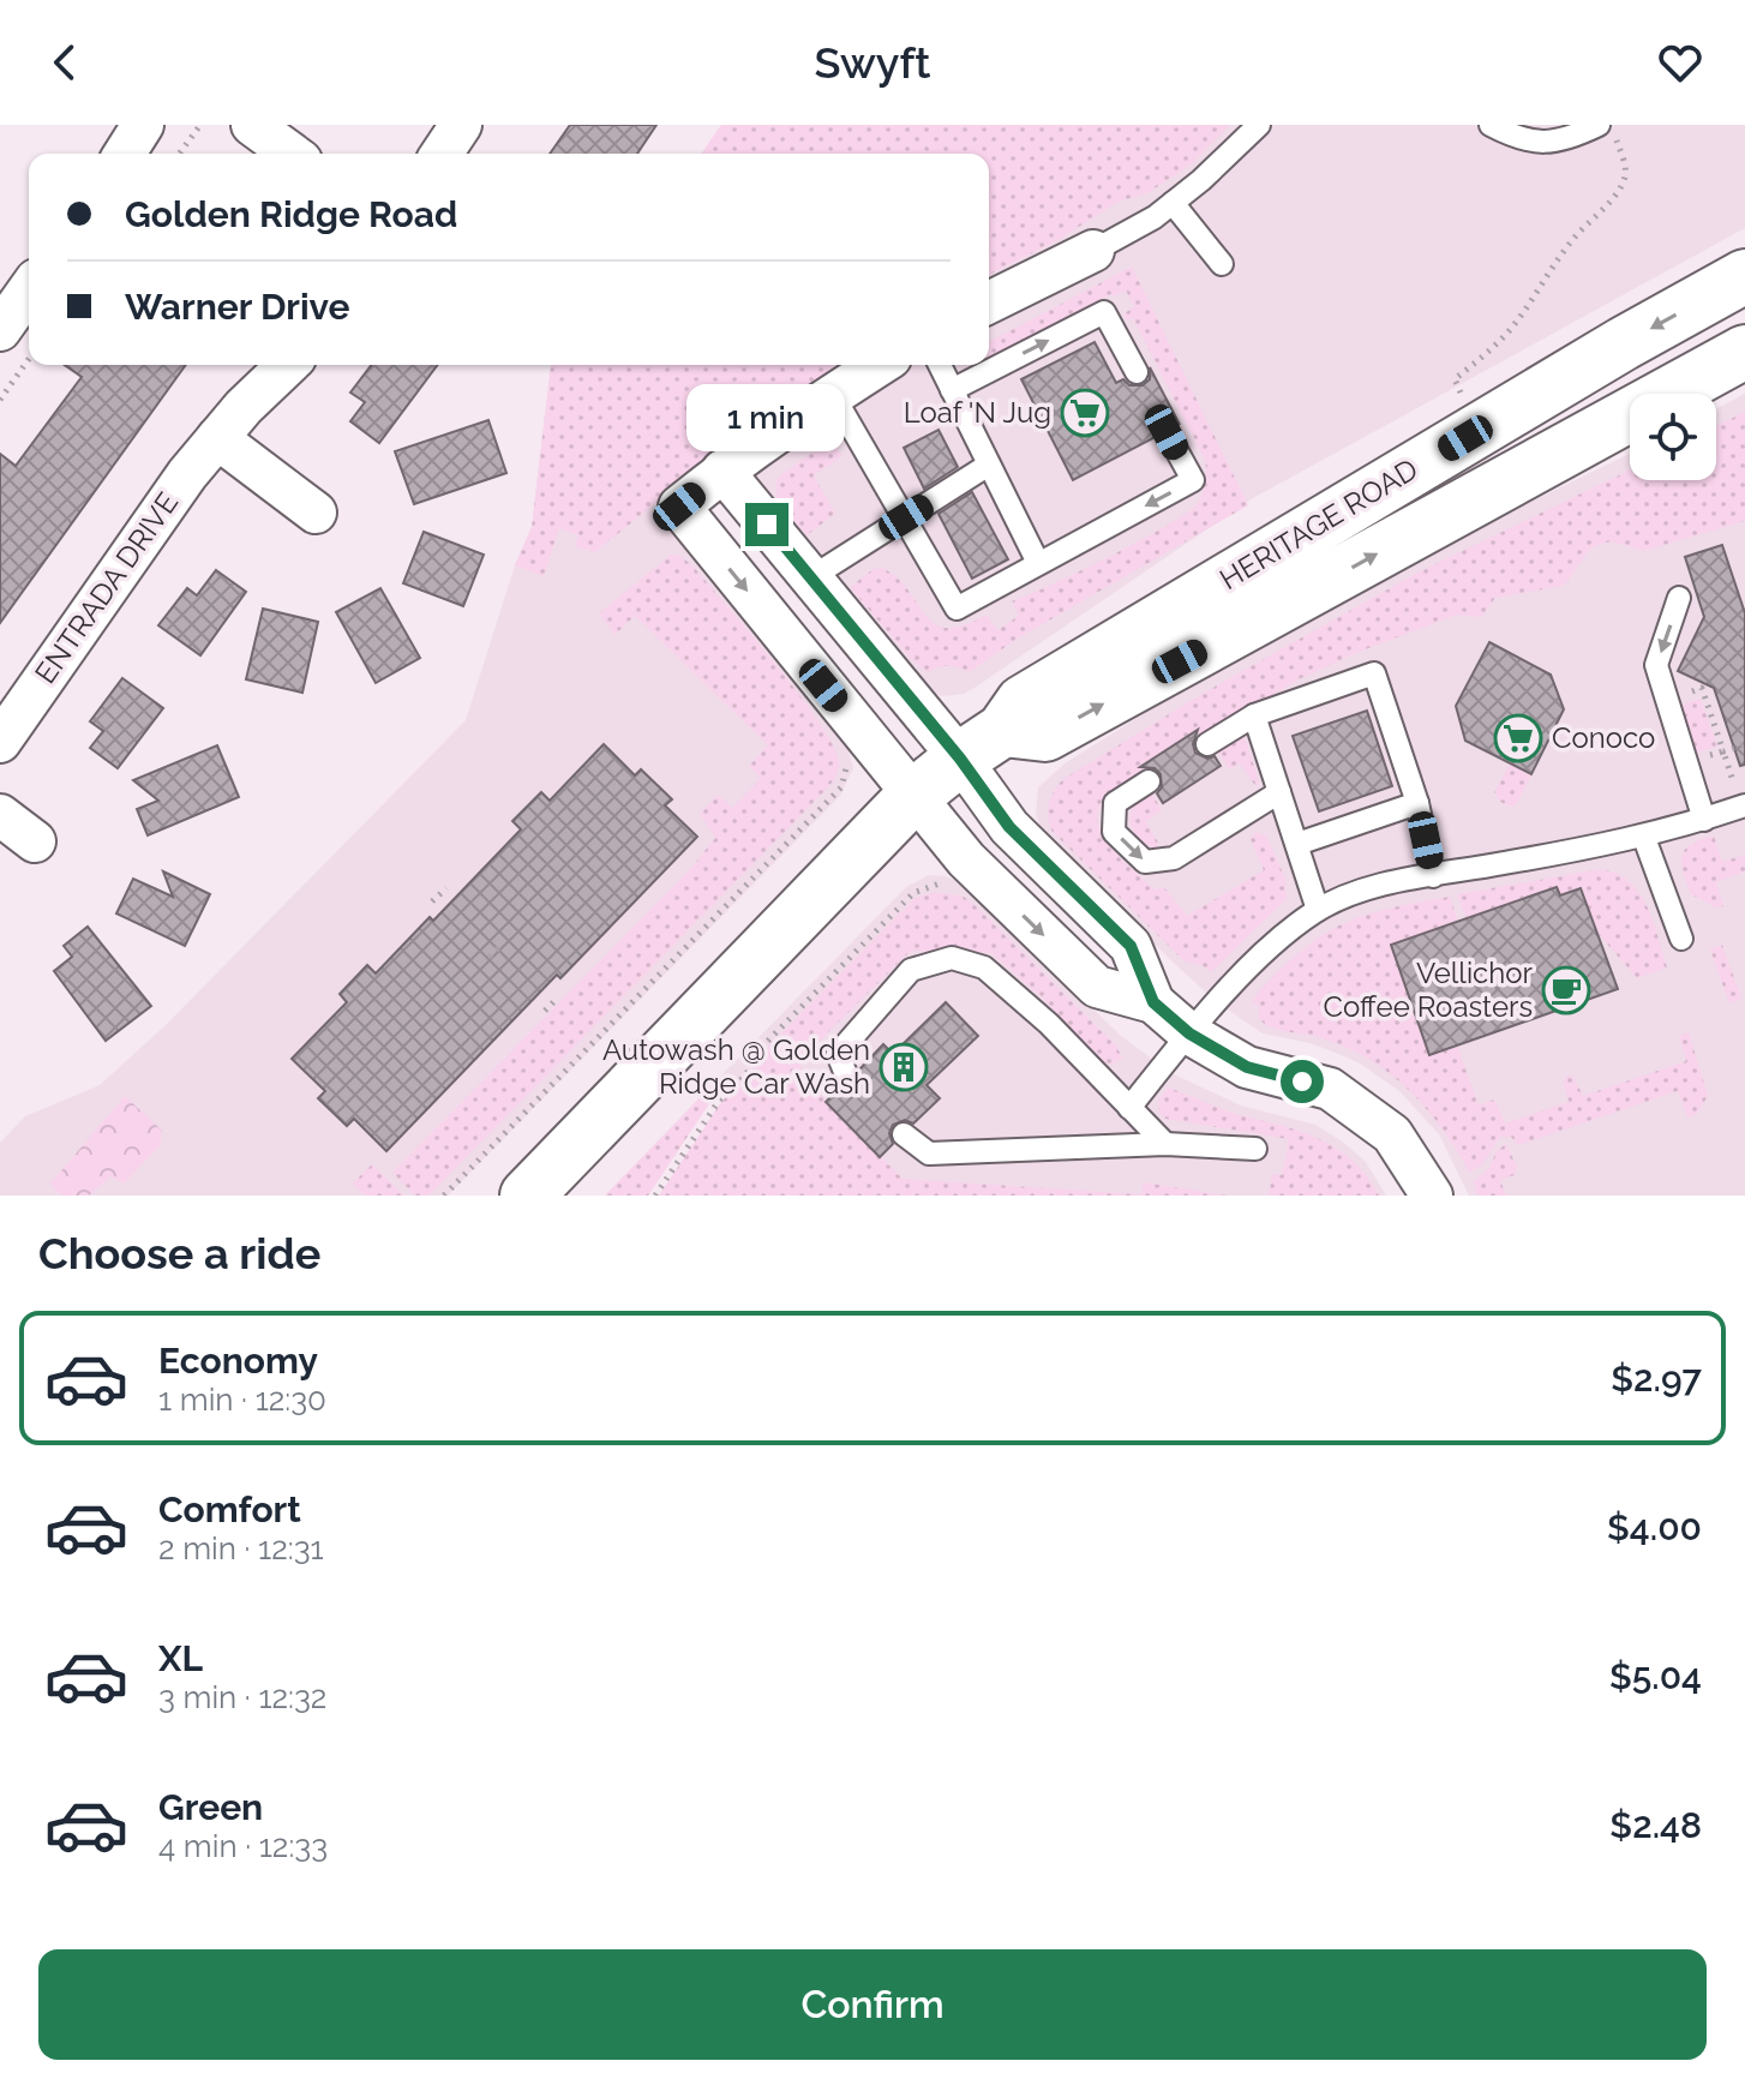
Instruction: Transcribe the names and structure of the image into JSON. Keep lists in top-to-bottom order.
{
  "streets": {
    "main road": ["HERITAGE ROAD"],
    "street": ["ENTRADA DRIVE"]
  },
  "places": {
    "supermarket": ["Loaf 'N Jug", "Conoco"],
    "cafe": ["Vellichor Coffee Roasters"],
    "building": ["Autowash @ Golden Ridge Car Wash"]
  },
  "page": {
    "header": "Swyft",
    "banner": ["Golden Ridge Road", "Warner Drive"],
    "bubble": "1 min",
    "heading": "Choose a ride",
    "list": [
      {
        "name": "Economy",
        "note": "1 min · 12:30",
        "value": "$2.97"
      },
      {
        "name": "Comfort",
        "note": "2 min · 12:31",
        "value": "$4.00"
      },
      {
        "name": "XL",
        "note": "3 min · 12:32",
        "value": "$5.04"
      },
      {
        "name": "Green",
        "note": "4 min · 12:33",
        "value": "$2.48"
      }
    ],
    "buttons": "Confirm"
  }
}
